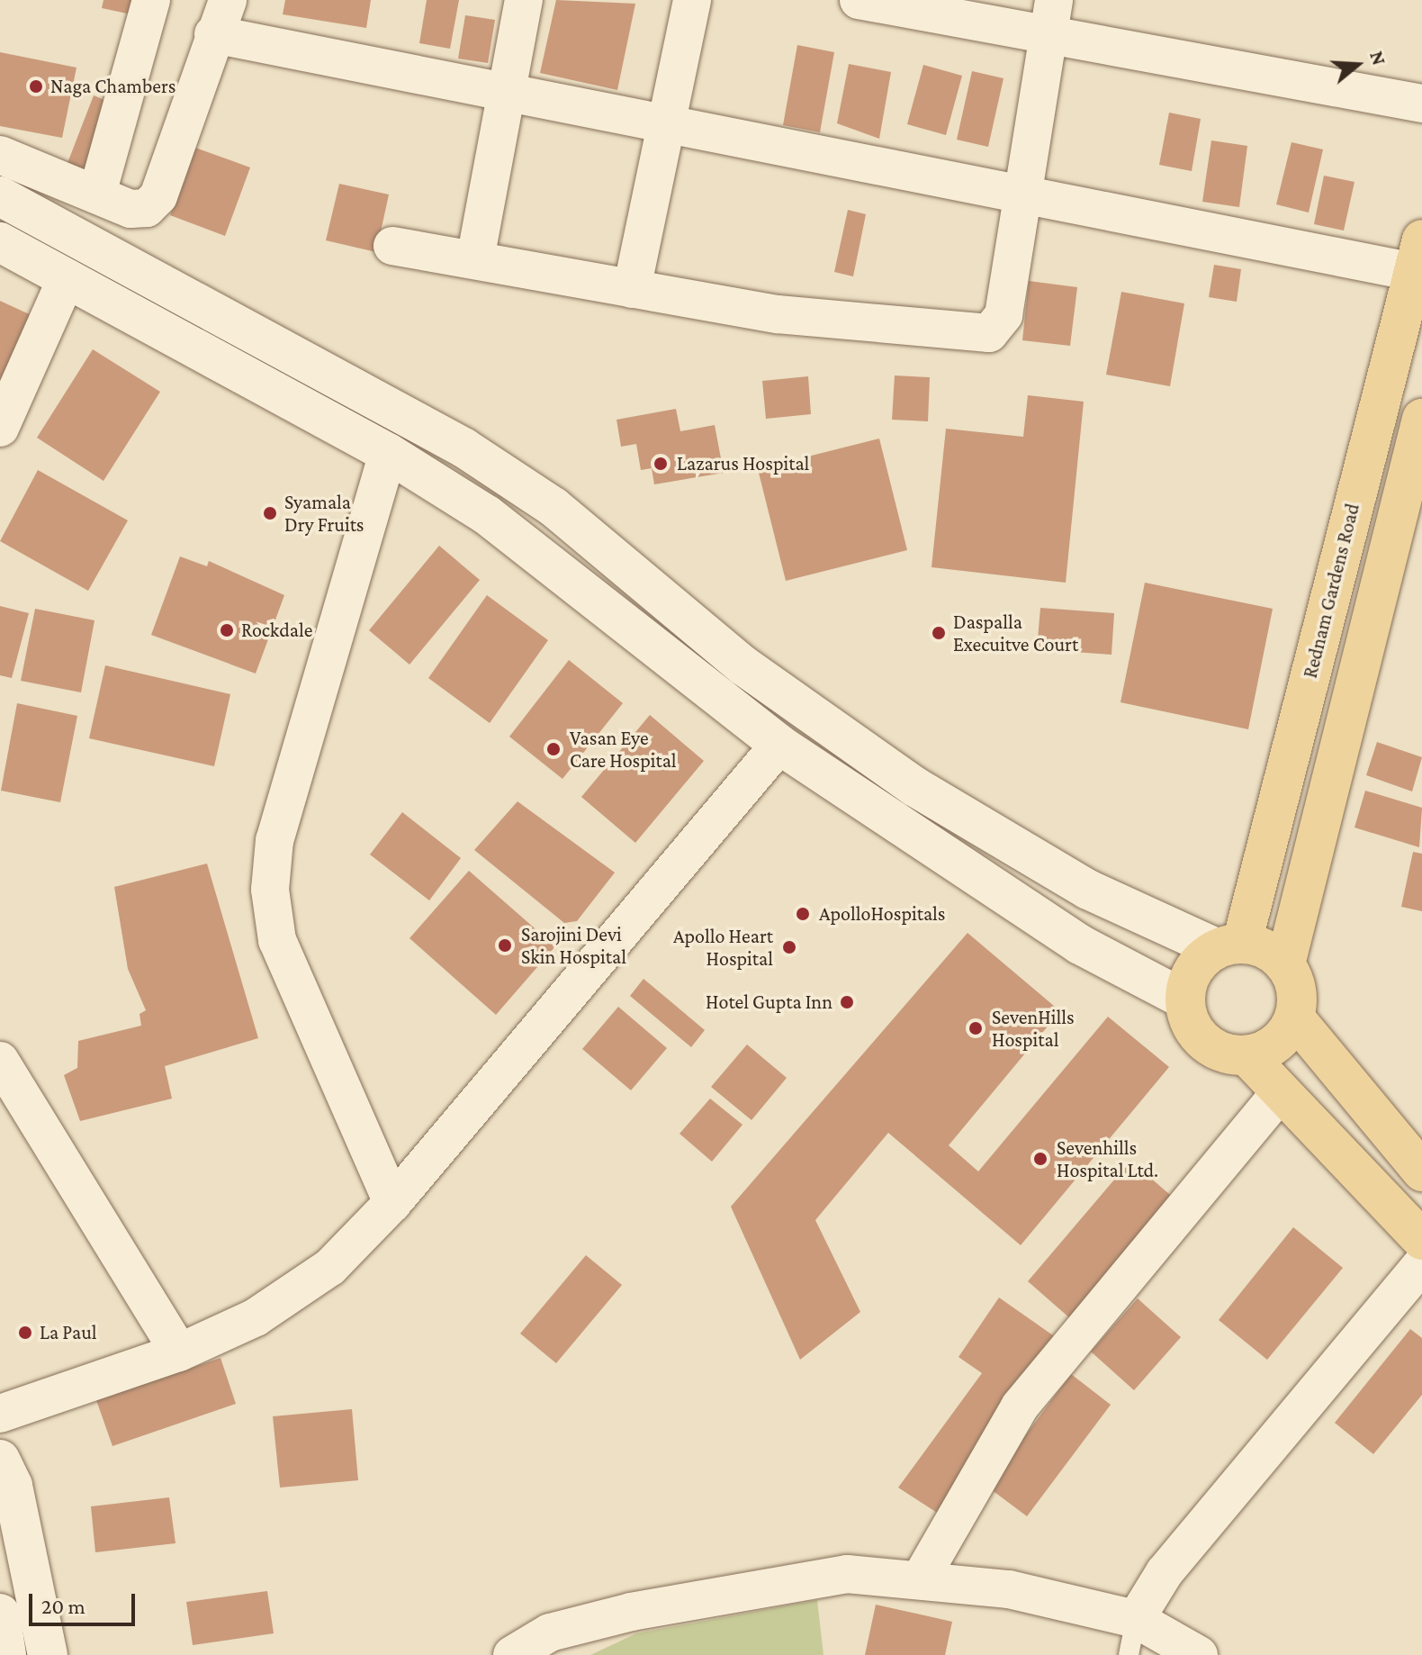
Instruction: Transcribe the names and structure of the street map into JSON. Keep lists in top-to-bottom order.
{
  "streets": {
    "main road": ["Rednam Gardens Road"]
  },
  "places": [
    "Naga Chambers",
    "Lazarus Hospital",
    "Syamala Dry Fruits",
    "Rockdale",
    "Daspalla Execuitve Court",
    "Vasan Eye Care Hospital",
    "ApolloHospitals",
    "Sarojini Devi Skin Hospital",
    "Apollo Heart Hospital",
    "Hotel Gupta Inn",
    "SevenHills Hospital",
    "Sevenhills Hospital Ltd.",
    "La Paul"
  ],
  "scale_bar": "20 m",
  "north": "right"
}
